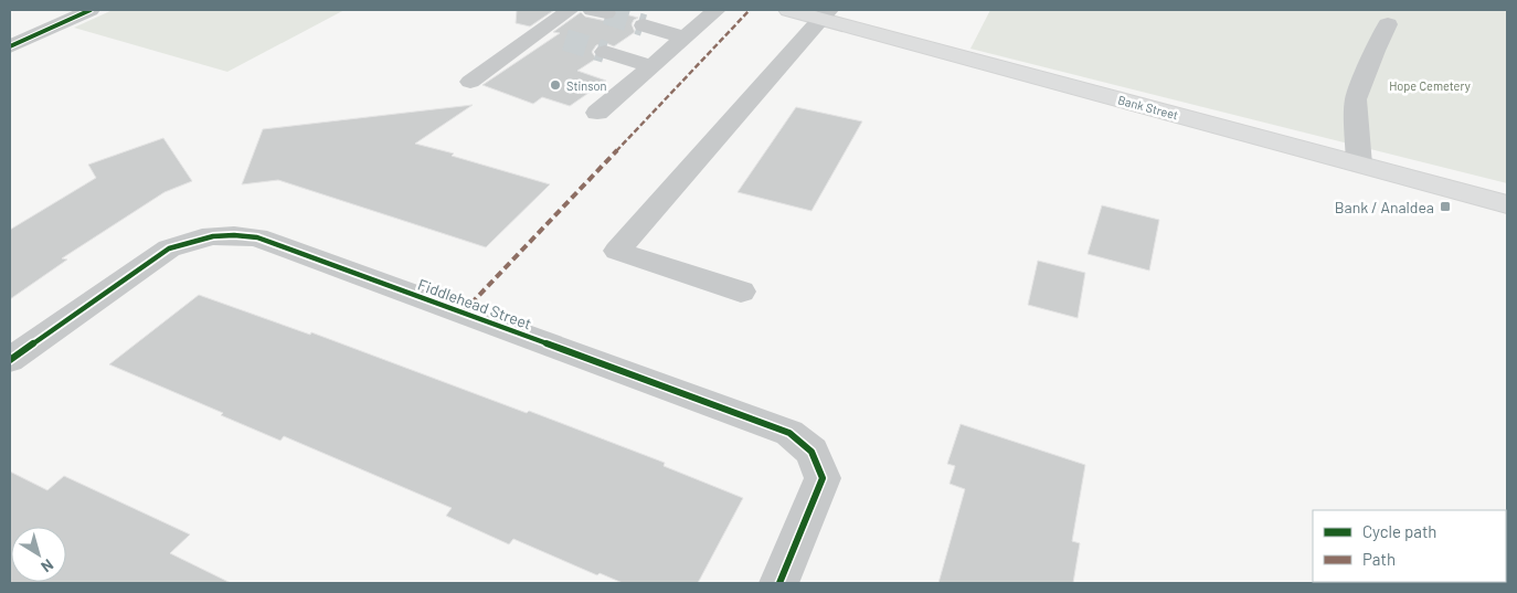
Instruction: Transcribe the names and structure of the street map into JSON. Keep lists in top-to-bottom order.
{
  "streets": {
    "main road": ["Bank Street"],
    "street": ["Fiddlehead Street"]
  },
  "parks": ["Hope Cemetery"],
  "places": {
    "other": ["Stinson"],
    "transit": ["Bank / Analdea"]
  },
  "legend": ["Cycle path", "Path"],
  "north": "bottom right"
}
